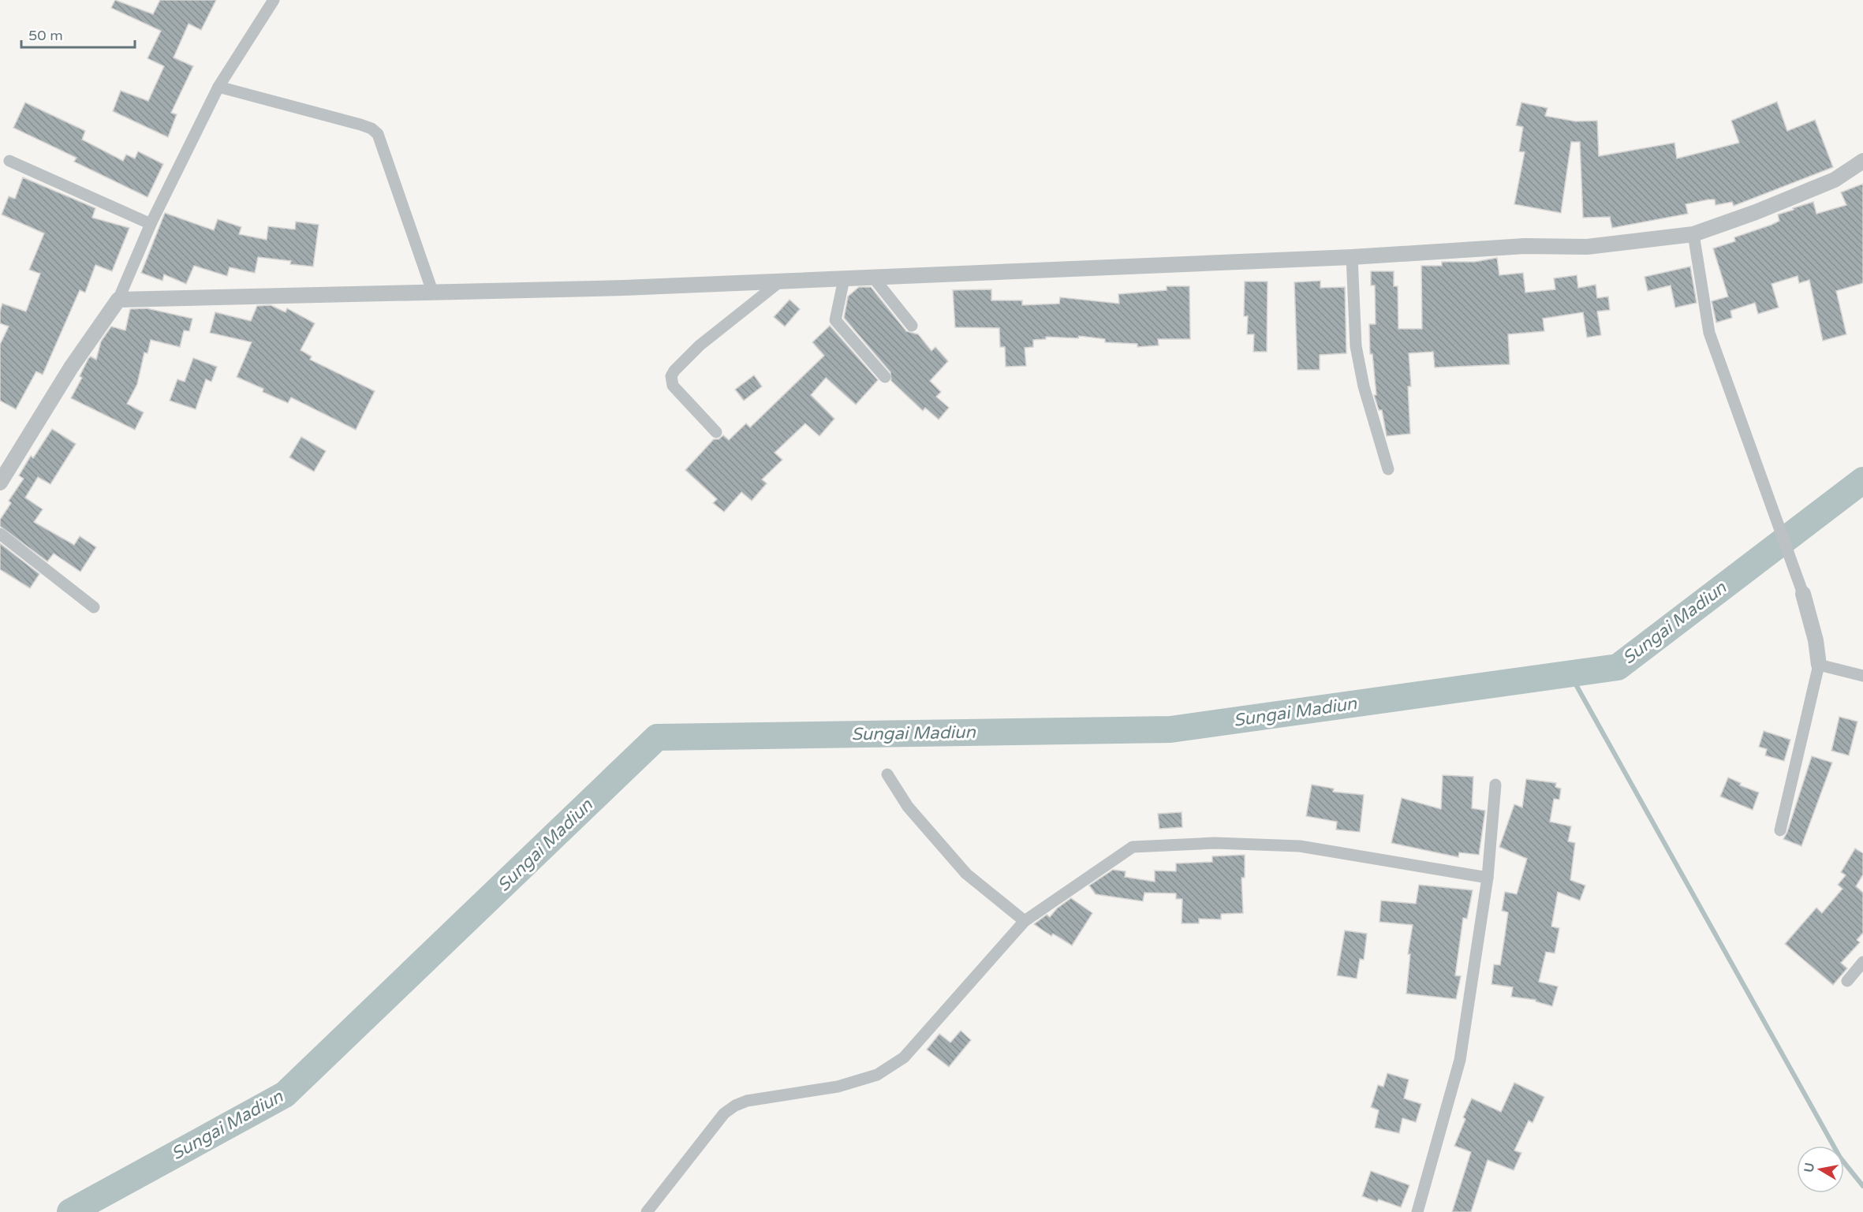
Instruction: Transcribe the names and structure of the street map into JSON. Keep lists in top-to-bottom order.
{
  "water": ["Sungai Madiun"],
  "scale_bar": "50 m",
  "north": "left"
}
